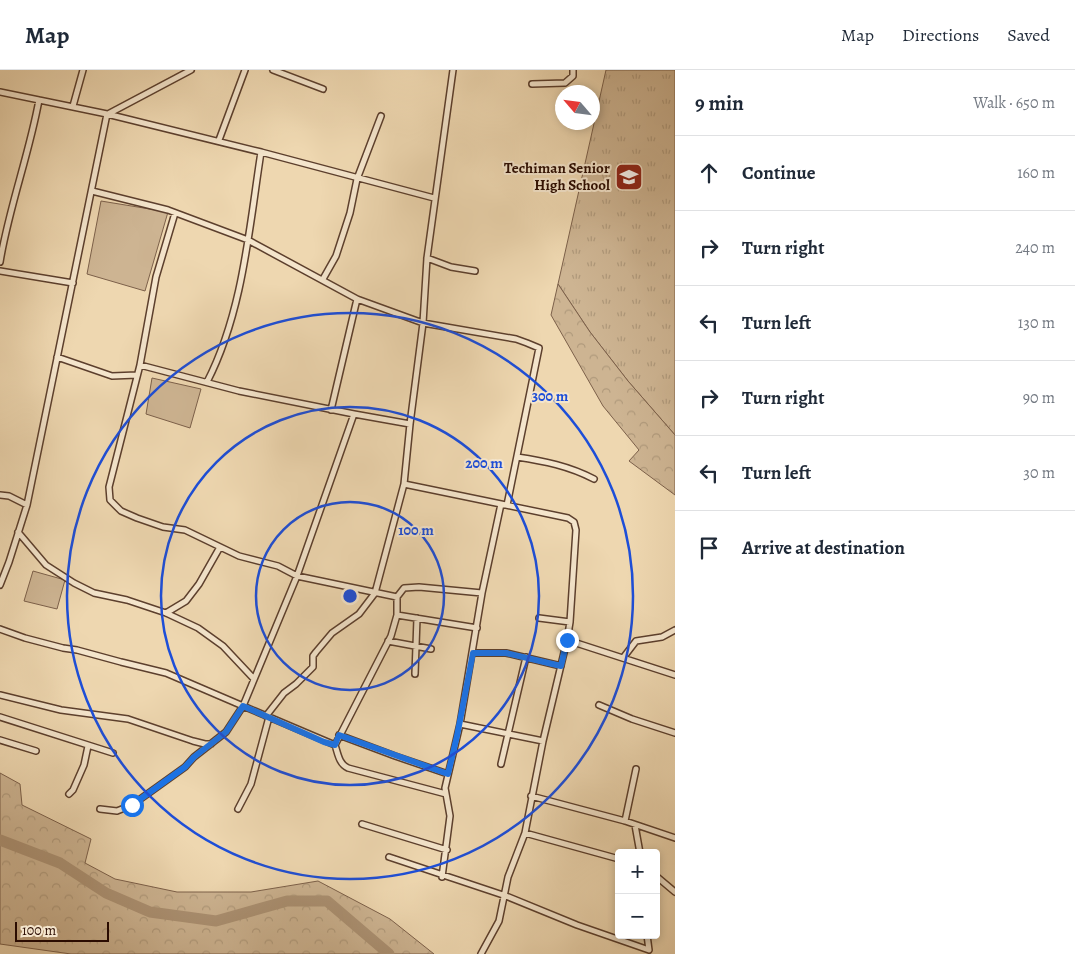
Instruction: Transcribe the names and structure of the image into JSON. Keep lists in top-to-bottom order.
{
  "places": {
    "school or university": ["Techiman Senior High School"]
  },
  "scale_bar": "100 m",
  "north": "top left",
  "page": {
    "header": "Map",
    "nav": ["Map", "Directions", "Saved"],
    "heading": ["9 min", "Walk · 650 m"],
    "list": [
      ["Continue", "160 m"],
      ["Turn right", "240 m"],
      ["Turn left", "130 m"],
      ["Turn right", "90 m"],
      ["Turn left", "30 m"],
      "Arrive at destination"
    ],
    "map_buttons": ["+", "−"],
    "scale": "100 m"
  },
  "rings": ["300 m", "200 m", "100 m"]
}
